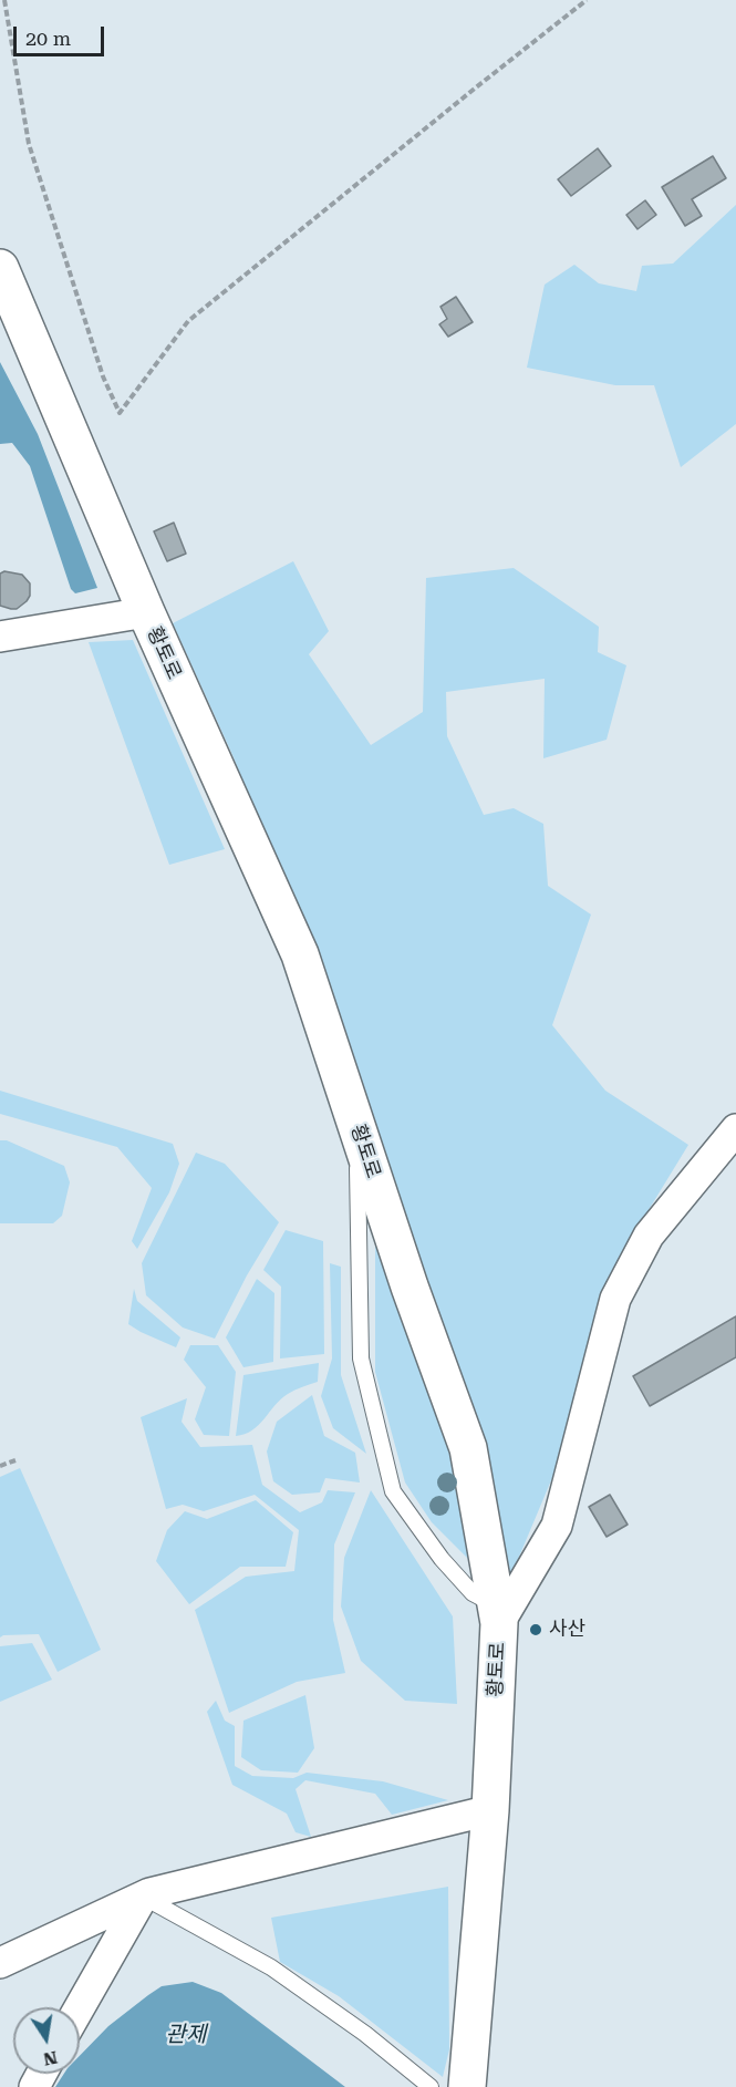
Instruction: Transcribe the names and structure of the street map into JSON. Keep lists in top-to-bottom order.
{
  "streets": {
    "main road": ["황토로"]
  },
  "water": ["관제"],
  "places": ["사산"],
  "scale_bar": "20 m",
  "north": "bottom"
}
